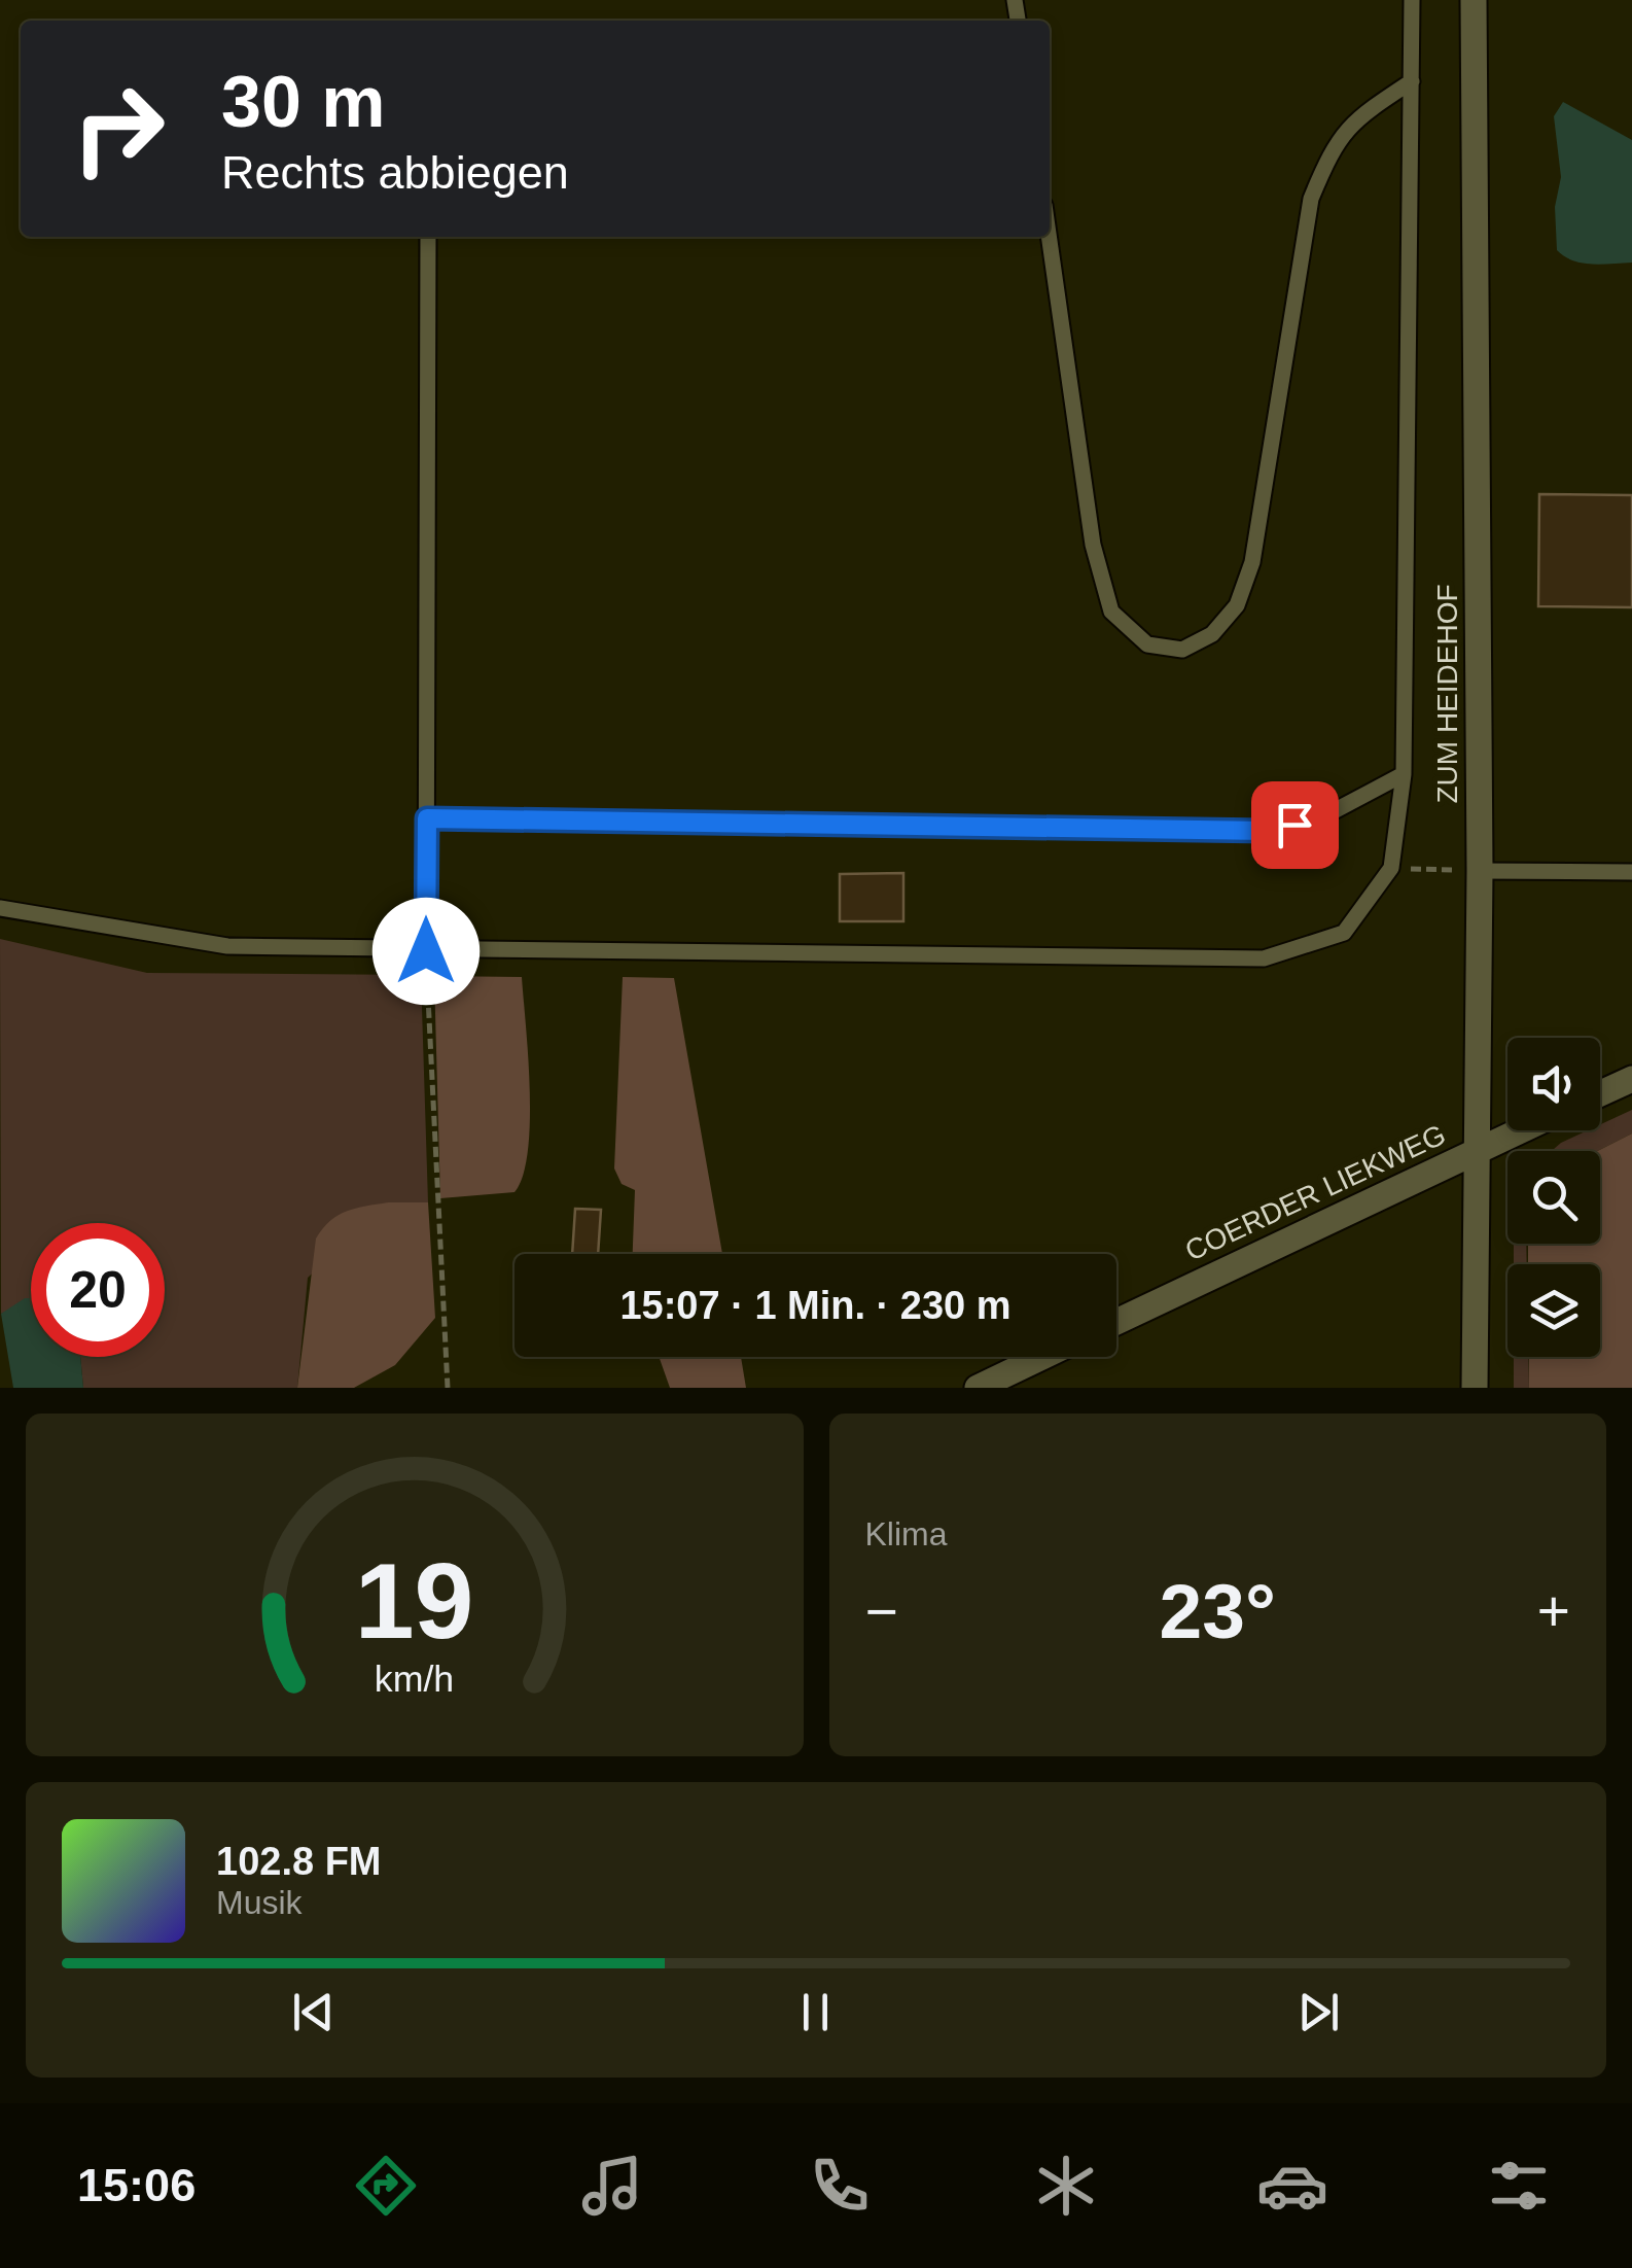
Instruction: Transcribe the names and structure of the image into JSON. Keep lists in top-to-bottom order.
{
  "streets": {
    "street": ["ZUM HEIDEHOF", "COERDER LIEKWEG"]
  },
  "crossings": [
    ["ZUM HEIDEHOF", "COERDER LIEKWEG"]
  ],
  "page": {
    "turn": ["30 m", "Rechts abbiegen"],
    "limit": "20",
    "trip": "15:07 · 1 Min. · 230 m",
    "tile": "Klima",
    "heat": ["−", "23°", "+"],
    "song": ["102.8 FM", "Musik"],
    "tabs": "15:06",
    "gauge": ["19", "km/h"]
  }
}
